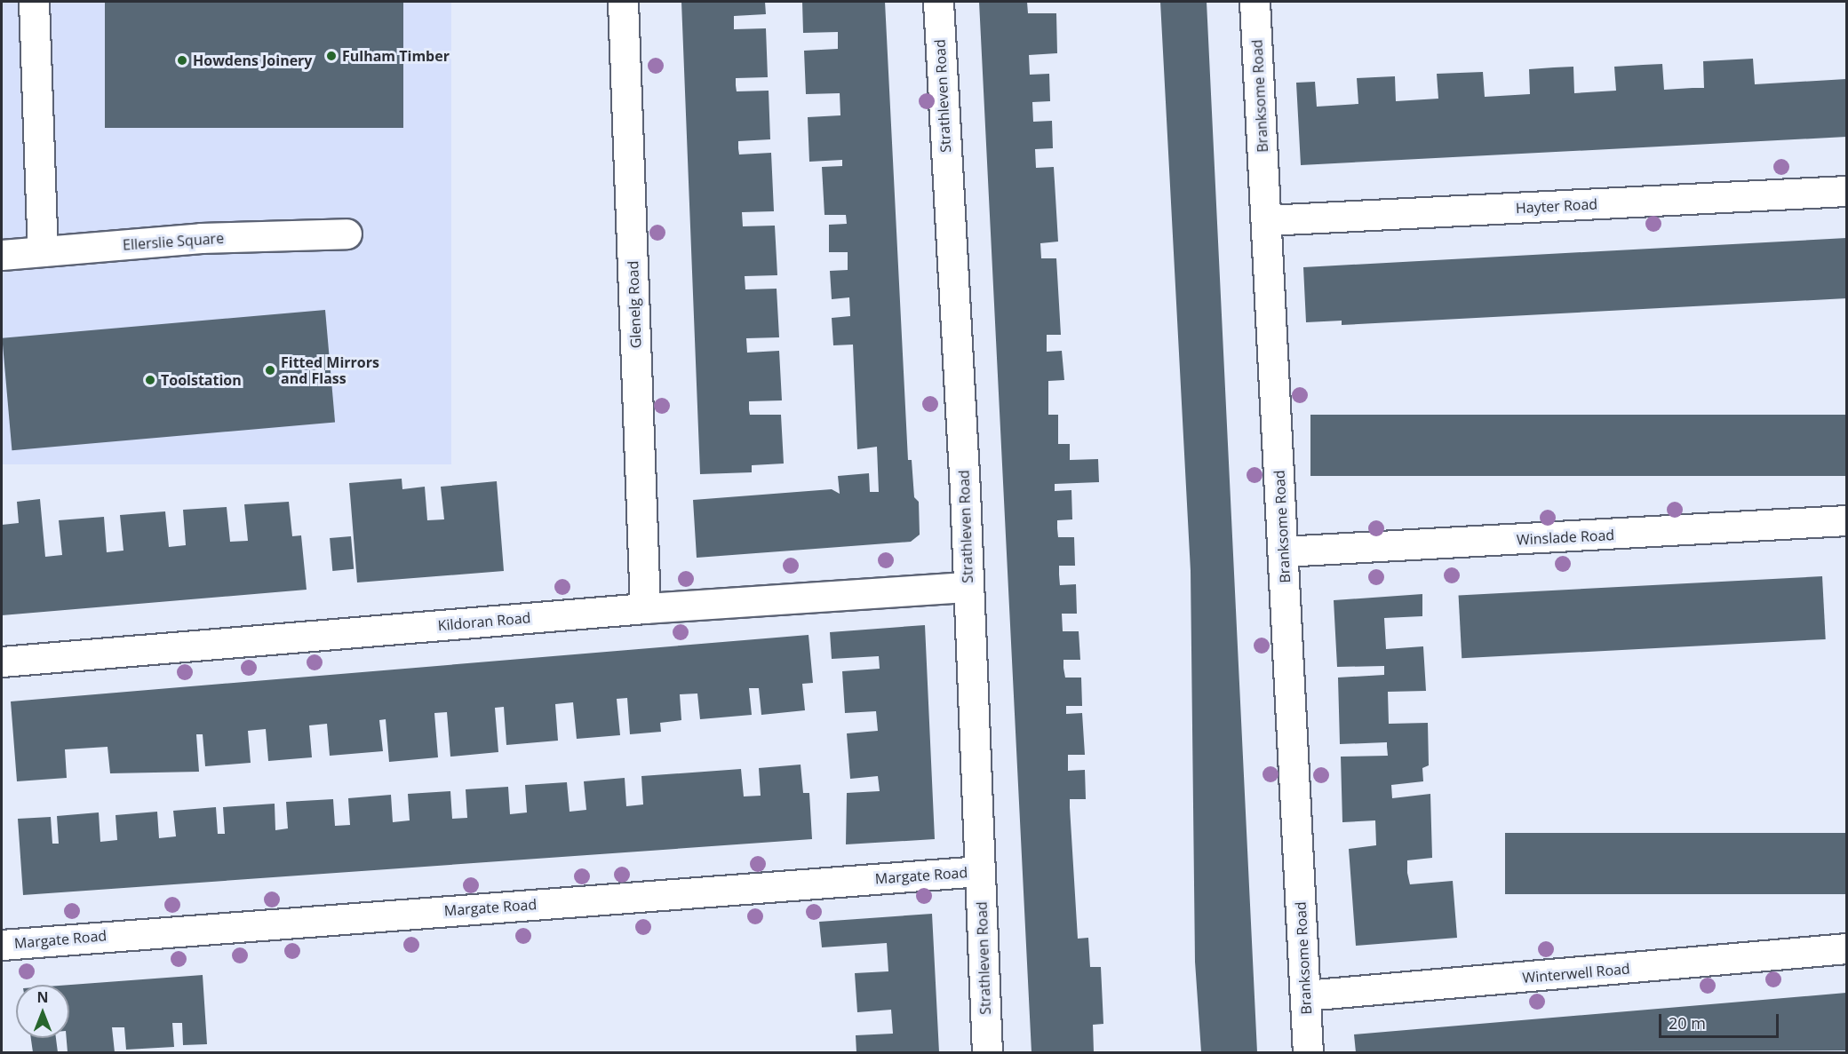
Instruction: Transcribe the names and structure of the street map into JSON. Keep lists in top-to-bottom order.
{
  "streets": {
    "street": [
      "Strathleven Road",
      "Branksome Road",
      "Hayter Road",
      "Ellerslie Square",
      "Glenelg Road",
      "Winslade Road",
      "Kildoran Road",
      "Margate Road",
      "Winterwell Road"
    ]
  },
  "crossings": [
    ["Strathleven Road", "Kildoran Road"],
    ["Strathleven Road", "Margate Road"],
    ["Branksome Road", "Hayter Road"],
    ["Branksome Road", "Winslade Road"],
    ["Branksome Road", "Winterwell Road"],
    ["Glenelg Road", "Kildoran Road"]
  ],
  "places": [
    "Fulham Timber",
    "Howdens Joinery",
    "Fitted Mirrors and Flass",
    "Toolstation"
  ],
  "scale_bar": "20 m",
  "north": "top"
}
